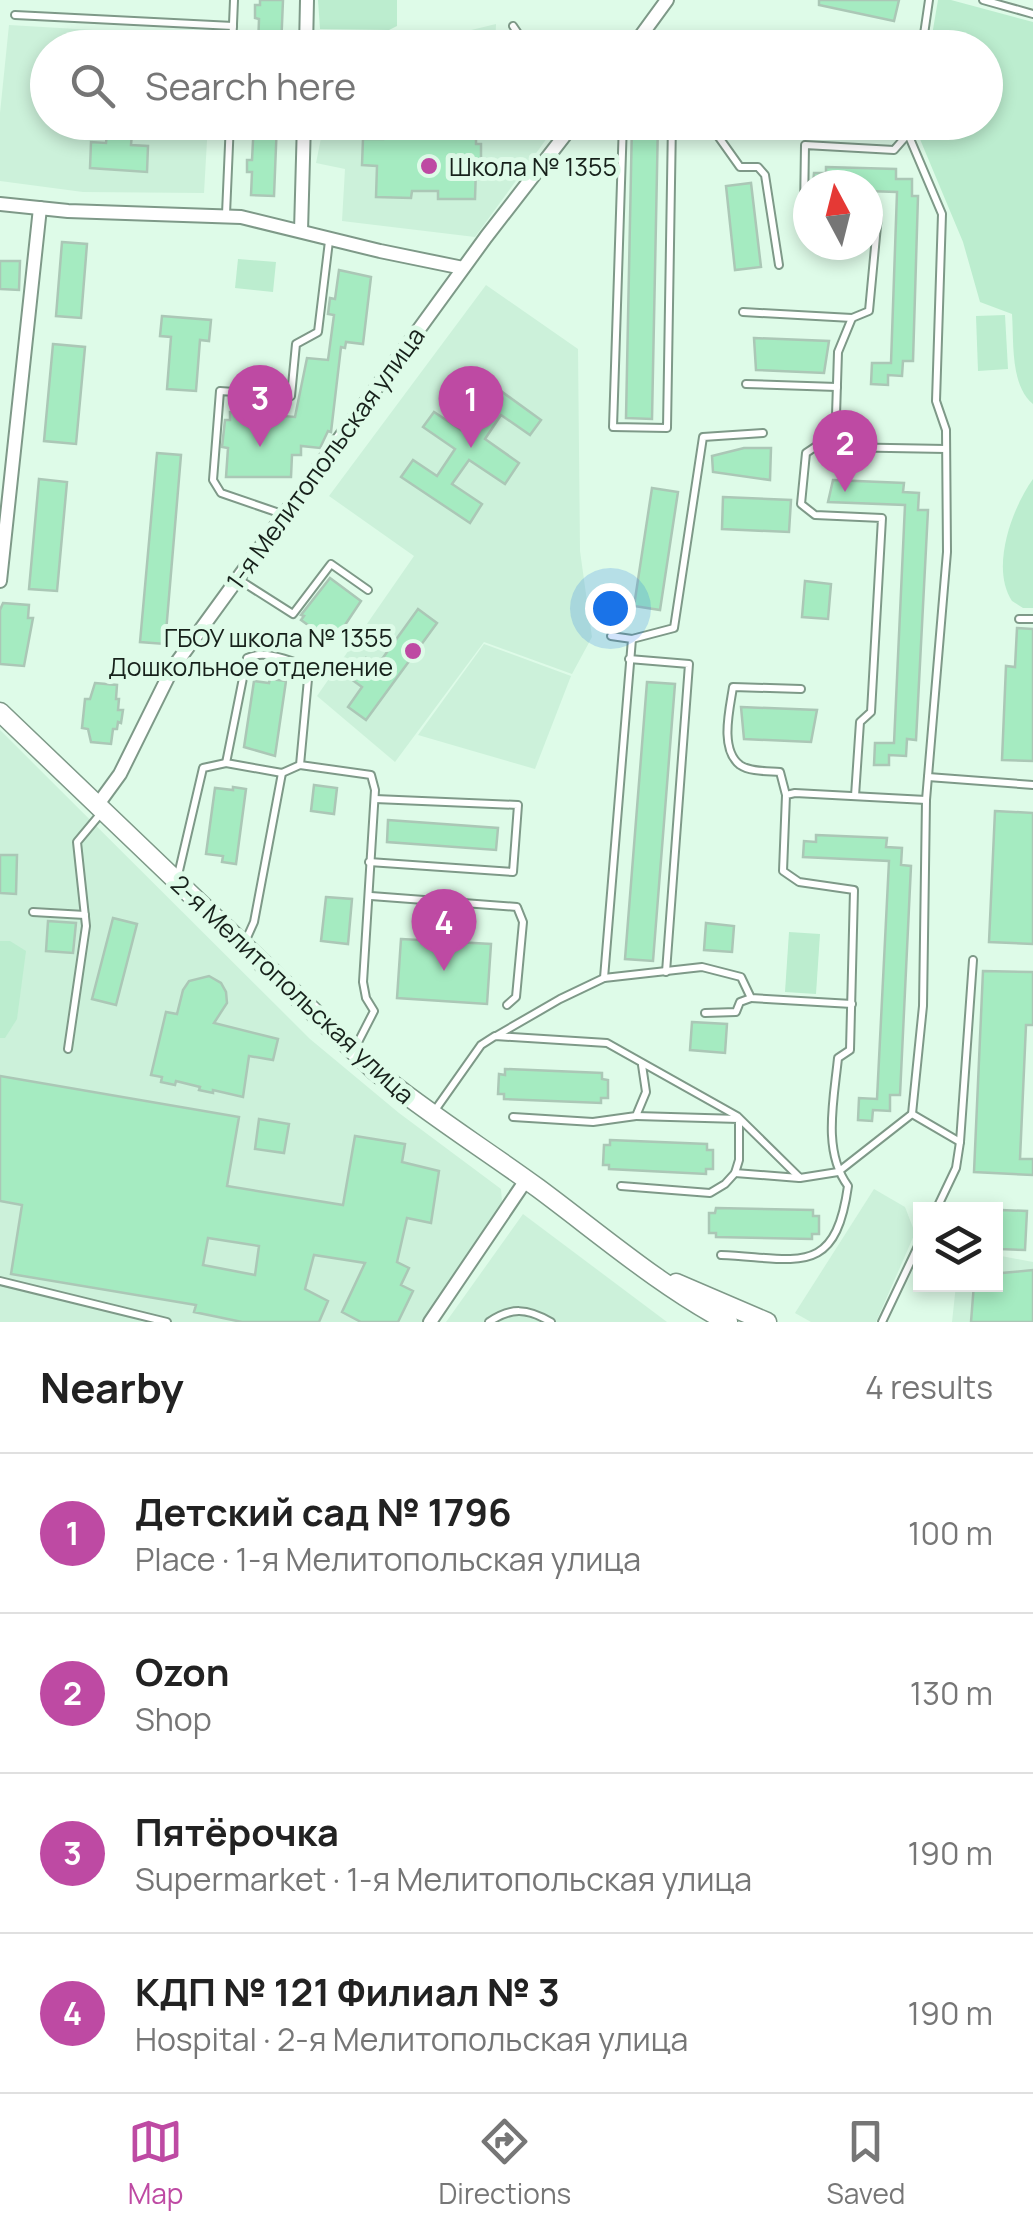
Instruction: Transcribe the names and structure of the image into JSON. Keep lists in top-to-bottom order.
{
  "streets": {
    "street": ["1-я Мелитопольская улица", "2-я Мелитопольская улица"]
  },
  "crossings": [
    ["1-я Мелитопольская улица", "2-я Мелитопольская улица"]
  ],
  "places": ["Школа № 1355", "ГБОУ школа № 1355 Дошкольное отделение"],
  "north": "top",
  "page": {
    "search": "Search here",
    "pins": [
      "3",
      "1",
      "2",
      "4"
    ],
    "heading": ["Nearby", "4 results"],
    "list": [
      {
        "mark": "1",
        "name": "Детский сад № 1796",
        "note": "Place · 1-я Мелитопольская улица",
        "value": "100 m"
      },
      {
        "mark": "2",
        "name": "Ozon",
        "note": "Shop",
        "value": "130 m"
      },
      {
        "mark": "3",
        "name": "Пятёрочка",
        "note": "Supermarket · 1-я Мелитопольская улица",
        "value": "190 m"
      },
      {
        "mark": "4",
        "name": "КДП № 121 Филиал № 3",
        "note": "Hospital · 2-я Мелитопольская улица",
        "value": "190 m"
      }
    ],
    "nav": ["Map", "Directions", "Saved"]
  }
}
